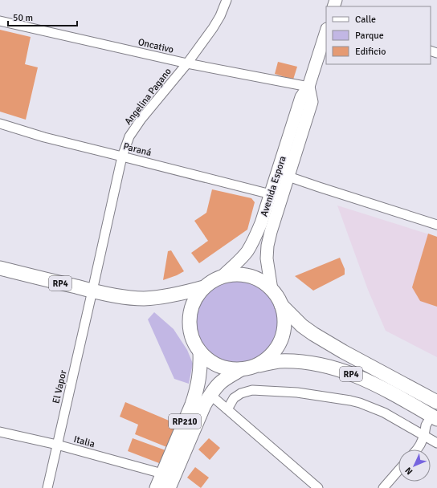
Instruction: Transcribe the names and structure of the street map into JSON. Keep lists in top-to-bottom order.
{
  "streets": {
    "main road": ["Avenida Espora", "RP4", "RP210"],
    "street": [
      "Oncativo",
      "Angelina Pagano",
      "Paraná",
      "El Vapor",
      "Italia"
    ]
  },
  "crossings": [
    ["Oncativo", "Angelina Pagano"],
    ["Oncativo", "Avenida Espora"],
    ["Angelina Pagano", "Paraná"],
    ["Angelina Pagano", "RP4"],
    ["Angelina Pagano", "El Vapor"],
    ["Paraná", "Avenida Espora"],
    ["Avenida Espora", "RP4"],
    ["Avenida Espora", "RP210"],
    ["RP4", "El Vapor"],
    ["RP4", "RP210"],
    ["El Vapor", "Italia"],
    ["RP210", "Italia"]
  ],
  "legend": ["Calle", "Parque", "Edificio"],
  "scale_bar": "50 m",
  "north": "bottom left"
}
